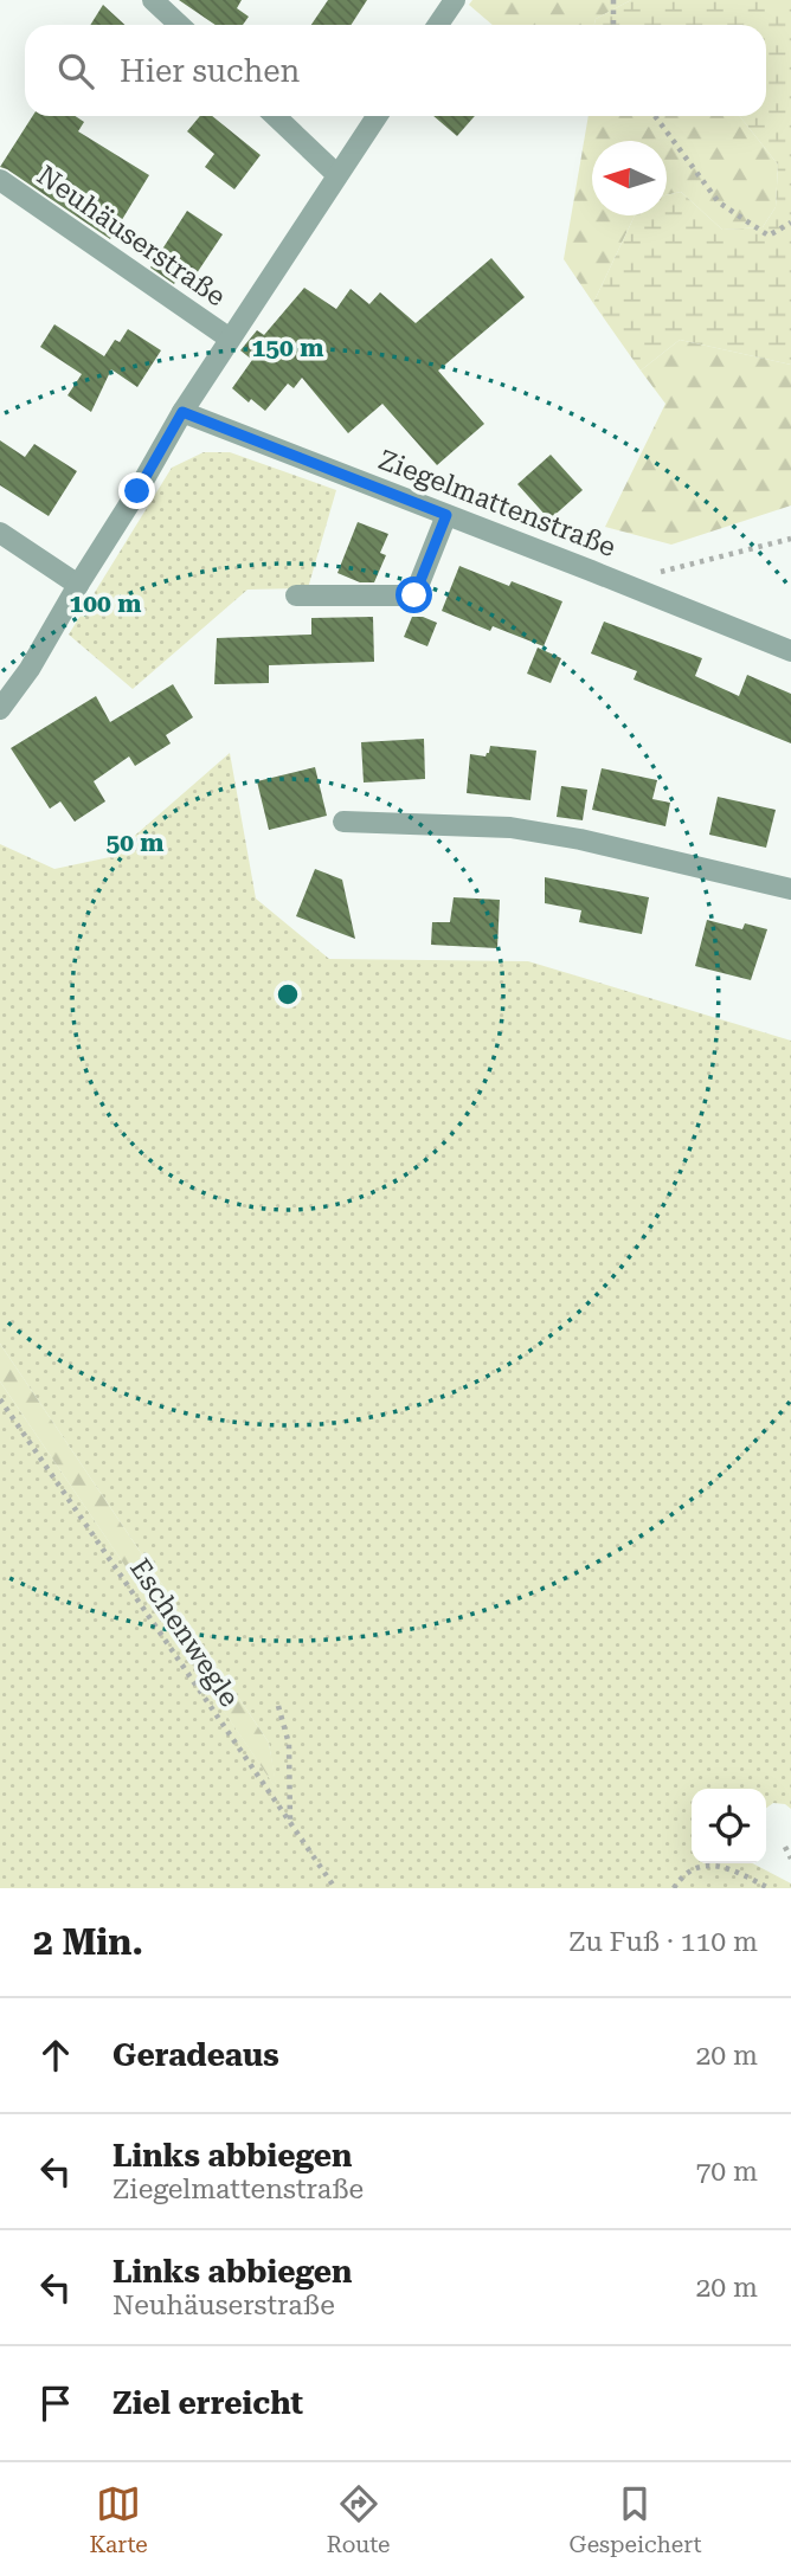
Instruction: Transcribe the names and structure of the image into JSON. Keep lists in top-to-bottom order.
{
  "streets": {
    "street": ["Neuhäuserstraße", "Ziegelmattenstraße"],
    "path": ["Eschenwegle"]
  },
  "crossings": [
    ["Neuhäuserstraße", "Ziegelmattenstraße"]
  ],
  "north": "left",
  "page": {
    "search": "Hier suchen",
    "heading": ["2 Min.", "Zu Fuß · 110 m"],
    "list": [
      ["Geradeaus", "20 m"],
      ["Links abbiegen", "Ziegelmattenstraße", "70 m"],
      ["Links abbiegen", "Neuhäuserstraße", "20 m"],
      "Ziel erreicht"
    ],
    "nav": ["Karte", "Route", "Gespeichert"]
  },
  "rings": ["150 m", "100 m", "50 m"]
}
